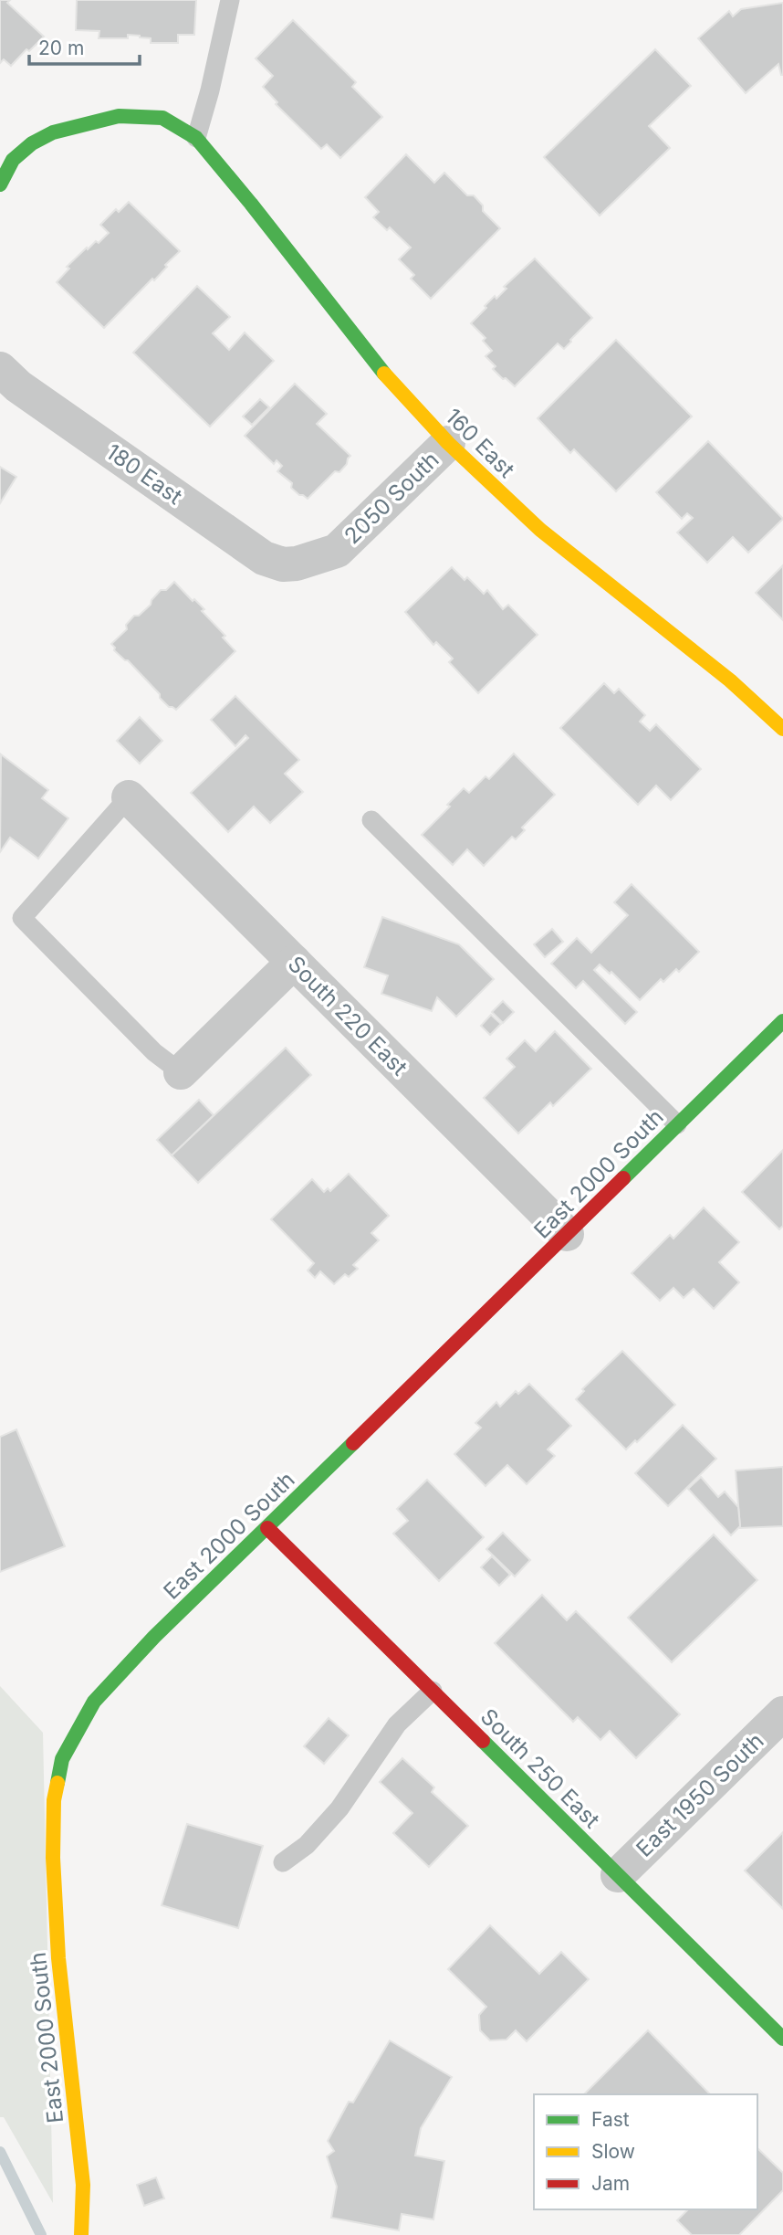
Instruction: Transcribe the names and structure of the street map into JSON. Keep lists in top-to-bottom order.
{
  "streets": {
    "street": [
      "160 East",
      "180 East",
      "2050 South",
      "South 220 East",
      "East 2000 South",
      "South 250 East",
      "East 1950 South"
    ]
  },
  "crossings": [
    ["160 East", "2050 South"],
    ["180 East", "2050 South"],
    ["South 220 East", "East 2000 South"],
    ["East 2000 South", "South 250 East"],
    ["South 250 East", "East 1950 South"]
  ],
  "legend": ["Fast", "Slow", "Jam"],
  "scale_bar": "20 m"
}
